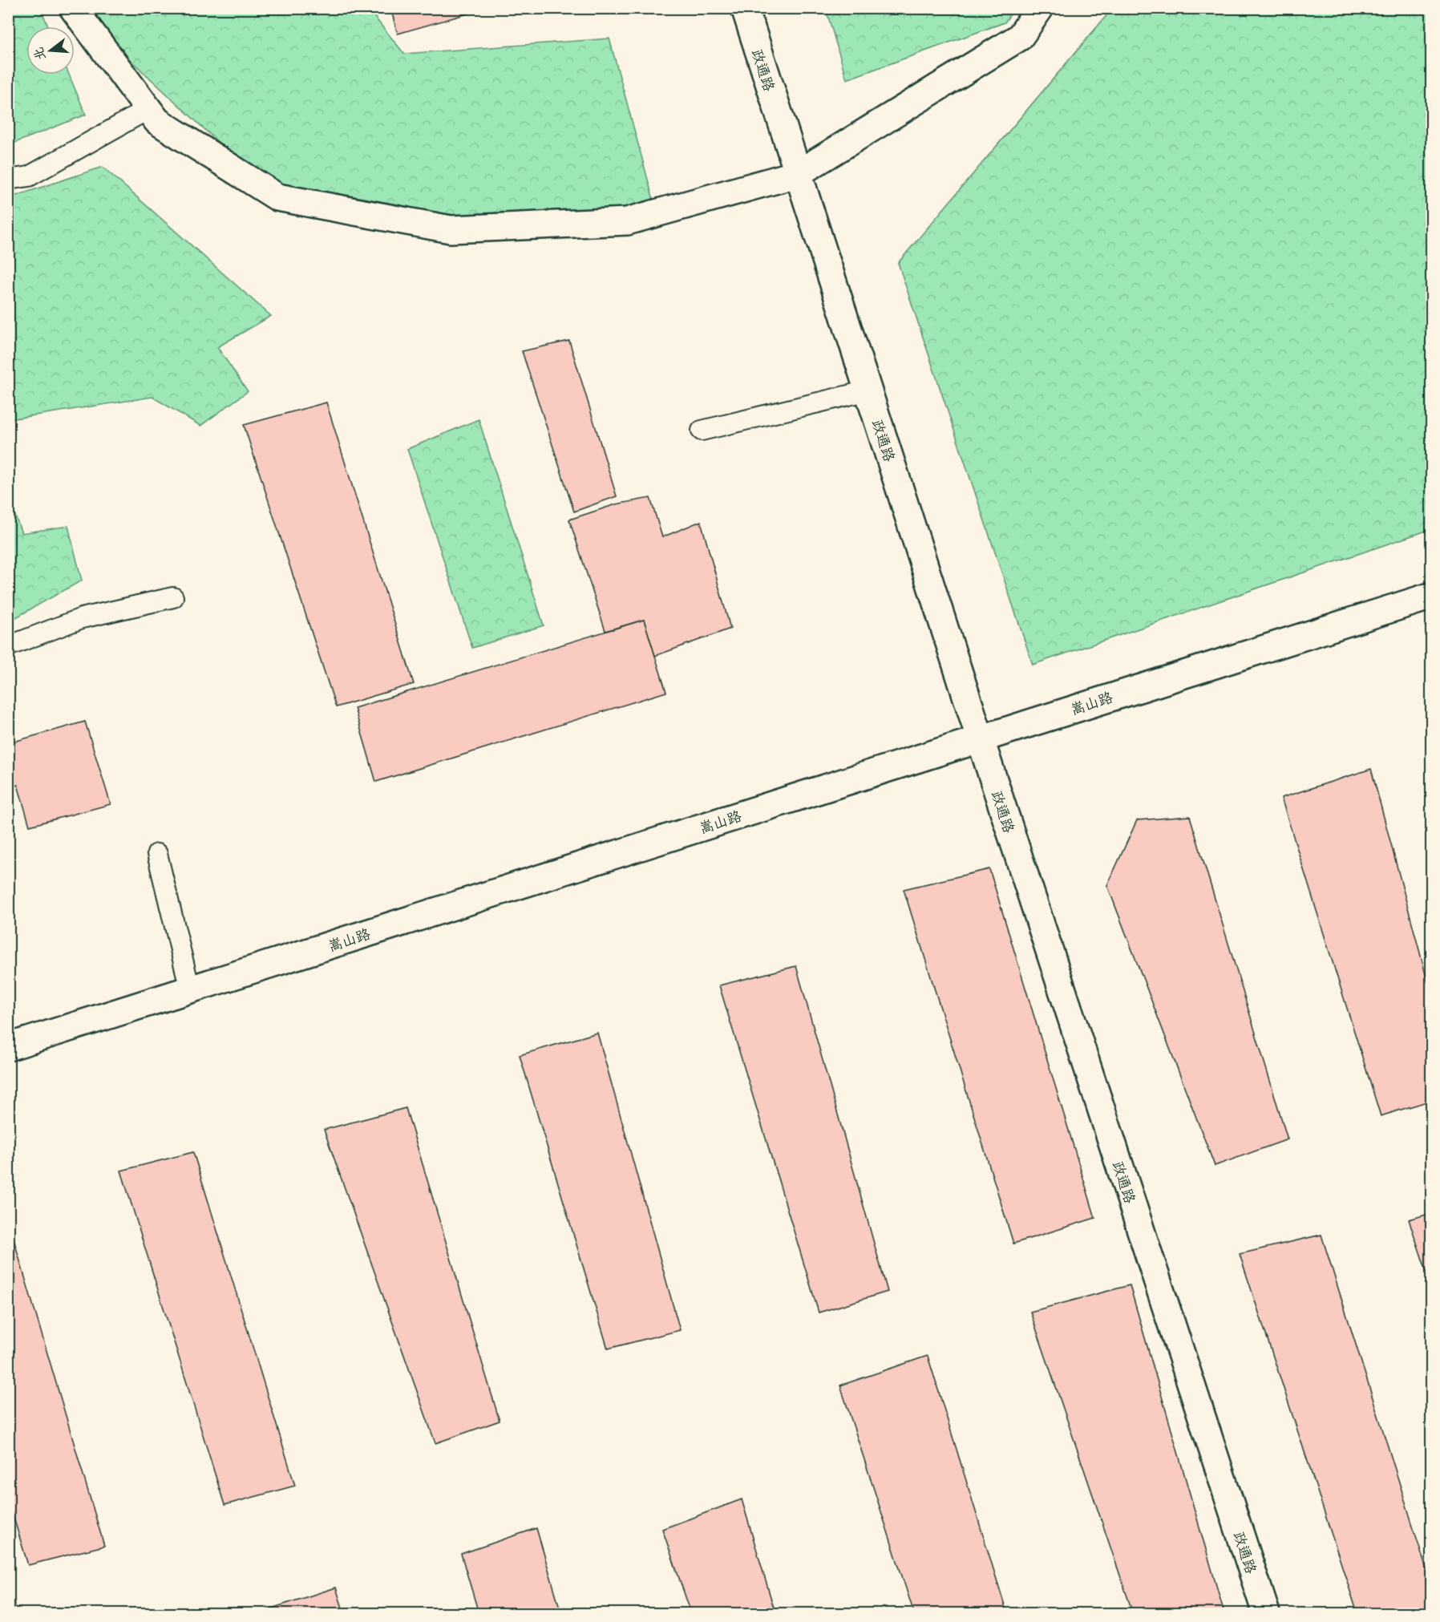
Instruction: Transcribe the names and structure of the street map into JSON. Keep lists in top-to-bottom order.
{
  "streets": {
    "street": ["政通路", "嵩山路"]
  },
  "crossings": [
    ["政通路", "嵩山路"]
  ],
  "north": "left"
}
